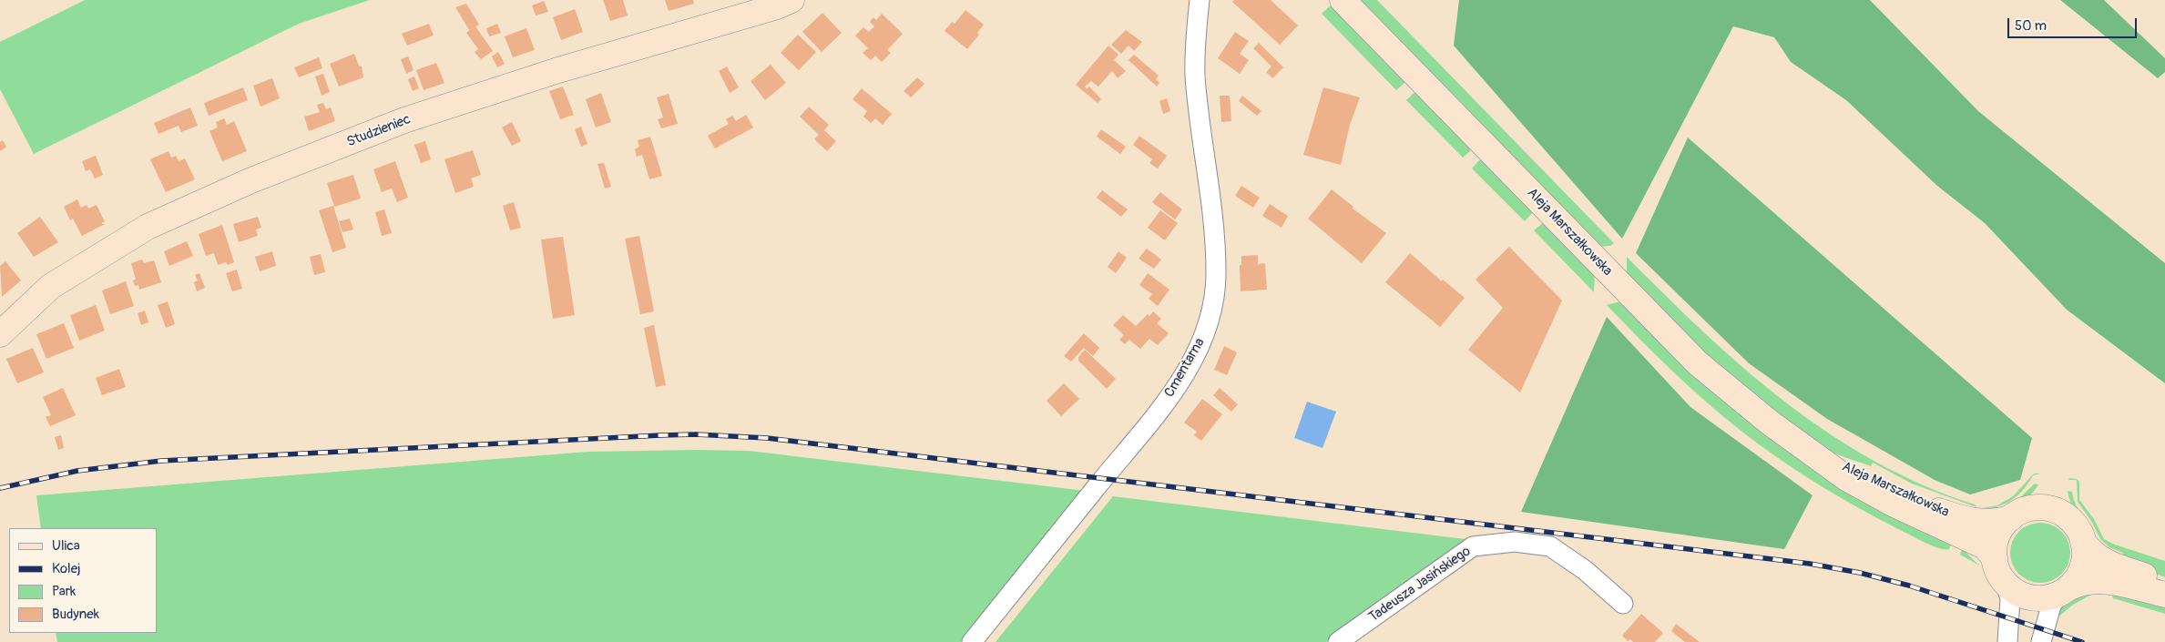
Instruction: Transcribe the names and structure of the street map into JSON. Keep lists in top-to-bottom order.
{
  "streets": {
    "main road": ["Studzieniec", "Aleja Marszałkowska"],
    "street": ["Cmentarna", "Tadeusza Jasińskiego"]
  },
  "legend": [
    "Ulica",
    "Kolej",
    "Park",
    "Budynek"
  ],
  "scale_bar": "50 m"
}
